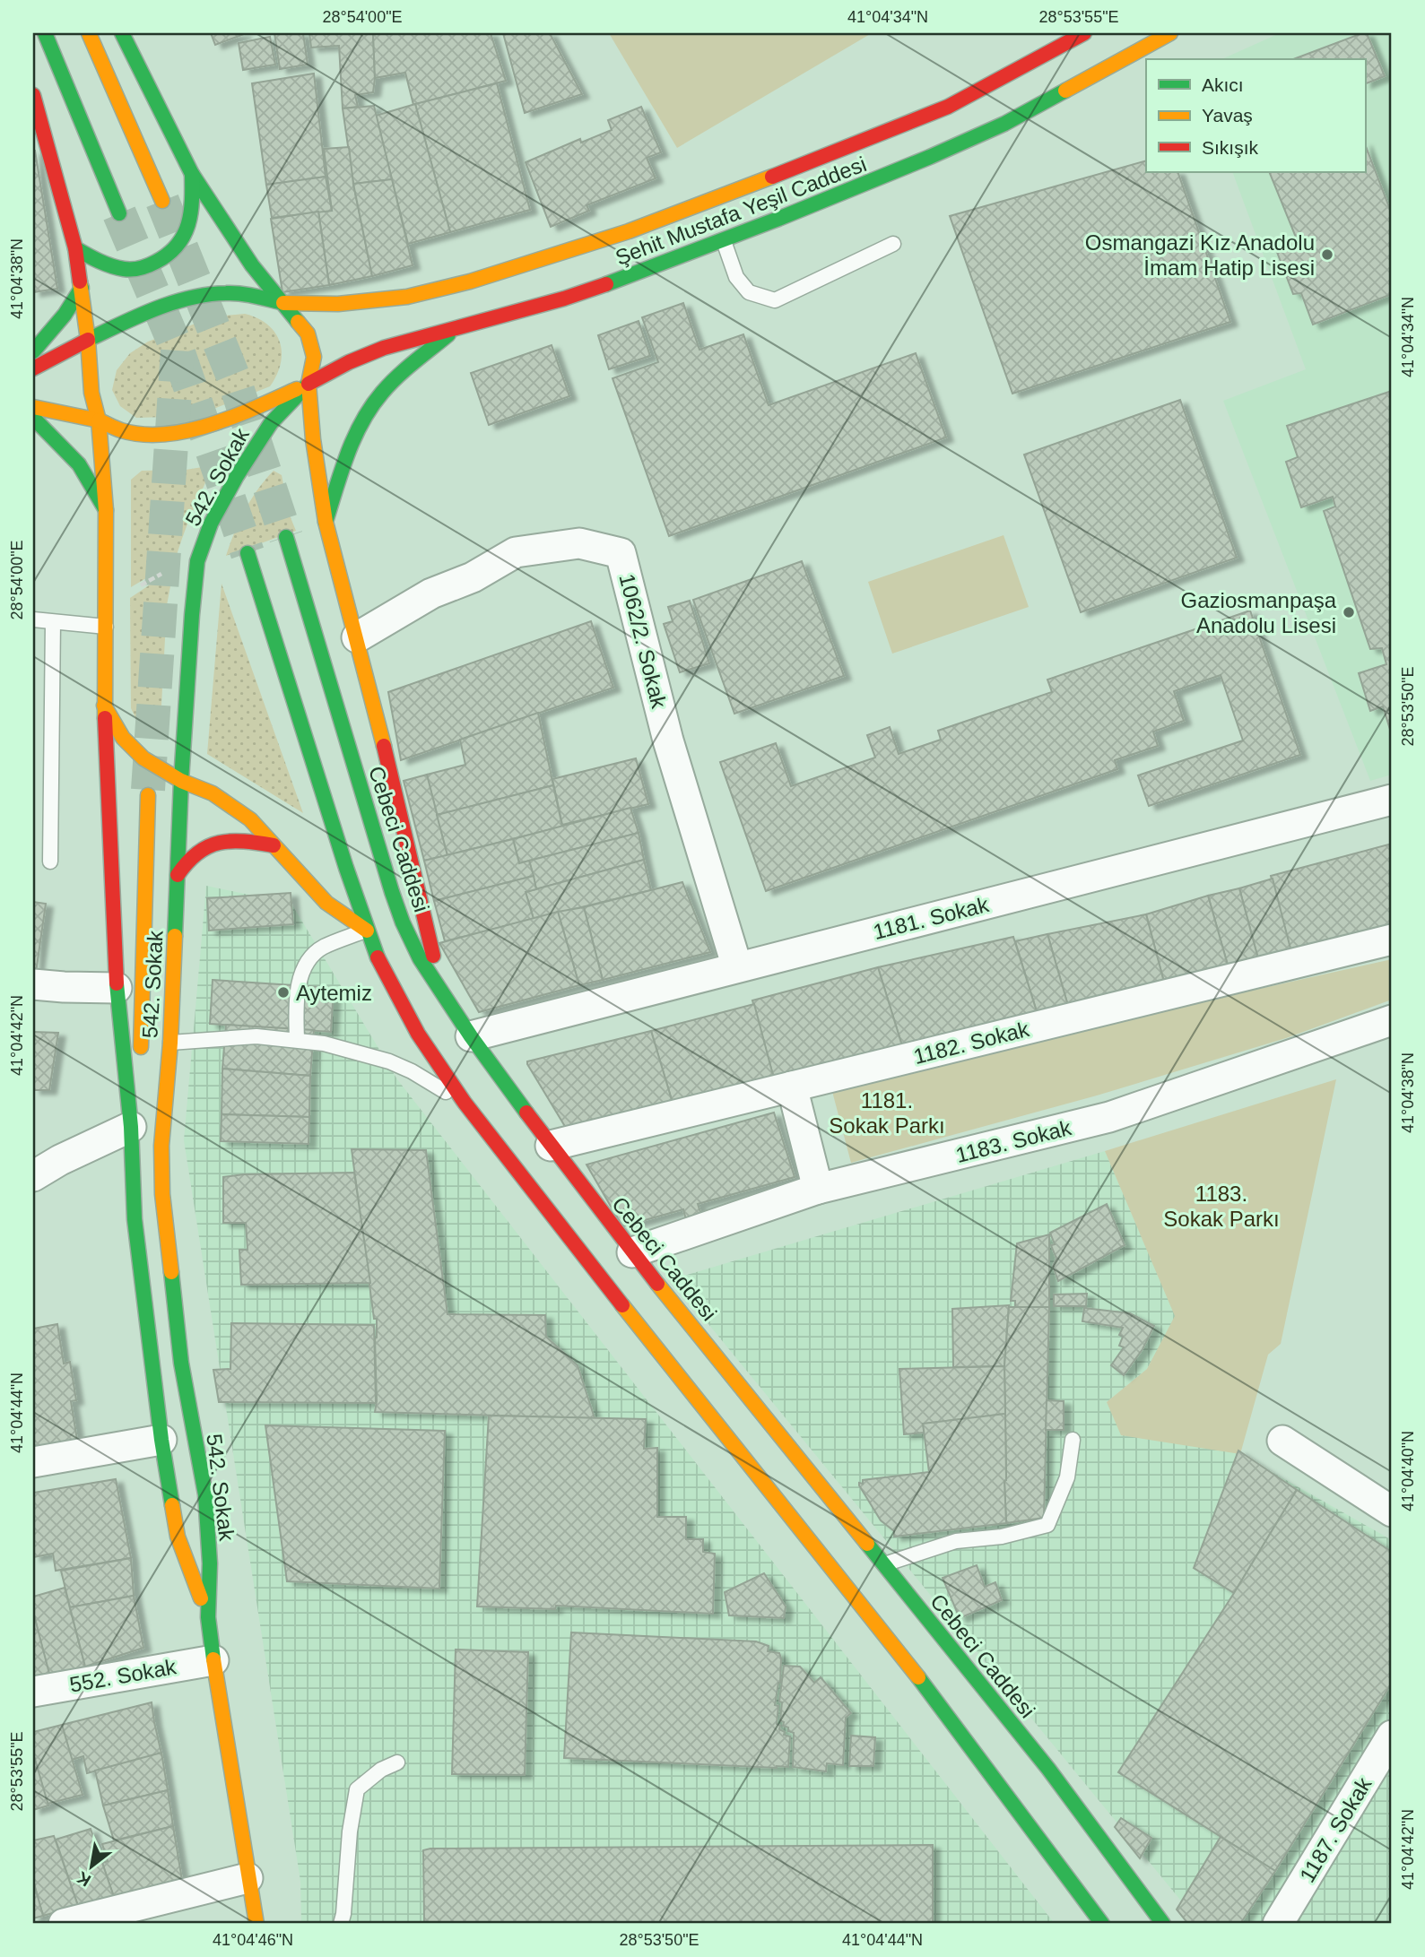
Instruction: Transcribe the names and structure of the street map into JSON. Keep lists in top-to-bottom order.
{
  "streets": {
    "main road": ["Şehit Mustafa Yeşil Caddesi", "542. Sokak", "Cebeci Caddesi"],
    "street": [
      "1062/2. Sokak",
      "1181. Sokak",
      "1182. Sokak",
      "1183. Sokak",
      "552. Sokak",
      "1187. Sokak"
    ]
  },
  "crossings": [
    ["Şehit Mustafa Yeşil Caddesi", "542. Sokak"],
    ["542. Sokak", "552. Sokak"],
    ["1062/2. Sokak", "1181. Sokak"],
    ["Cebeci Caddesi", "1181. Sokak"],
    ["Cebeci Caddesi", "1182. Sokak"],
    ["Cebeci Caddesi", "1183. Sokak"]
  ],
  "parks": ["1181. Sokak Parkı", "1183. Sokak Parkı"],
  "places": ["Osmangazi Kız Anadolu İmam Hatip Lisesi", "Gaziosmanpaşa Anadolu Lisesi", "Aytemiz"],
  "legend": ["Akıcı", "Yavaş", "Sıkışık"],
  "north": "bottom left",
  "coordinates": [
    "28°54'00\"E",
    "41°04'34\"N",
    "28°53'55\"E",
    "41°04'38\"N",
    "28°53'50\"E",
    "41°04'42\"N",
    "41°04'44\"N",
    "41°04'40\"N",
    "41°04'46\"N"
  ]
}
